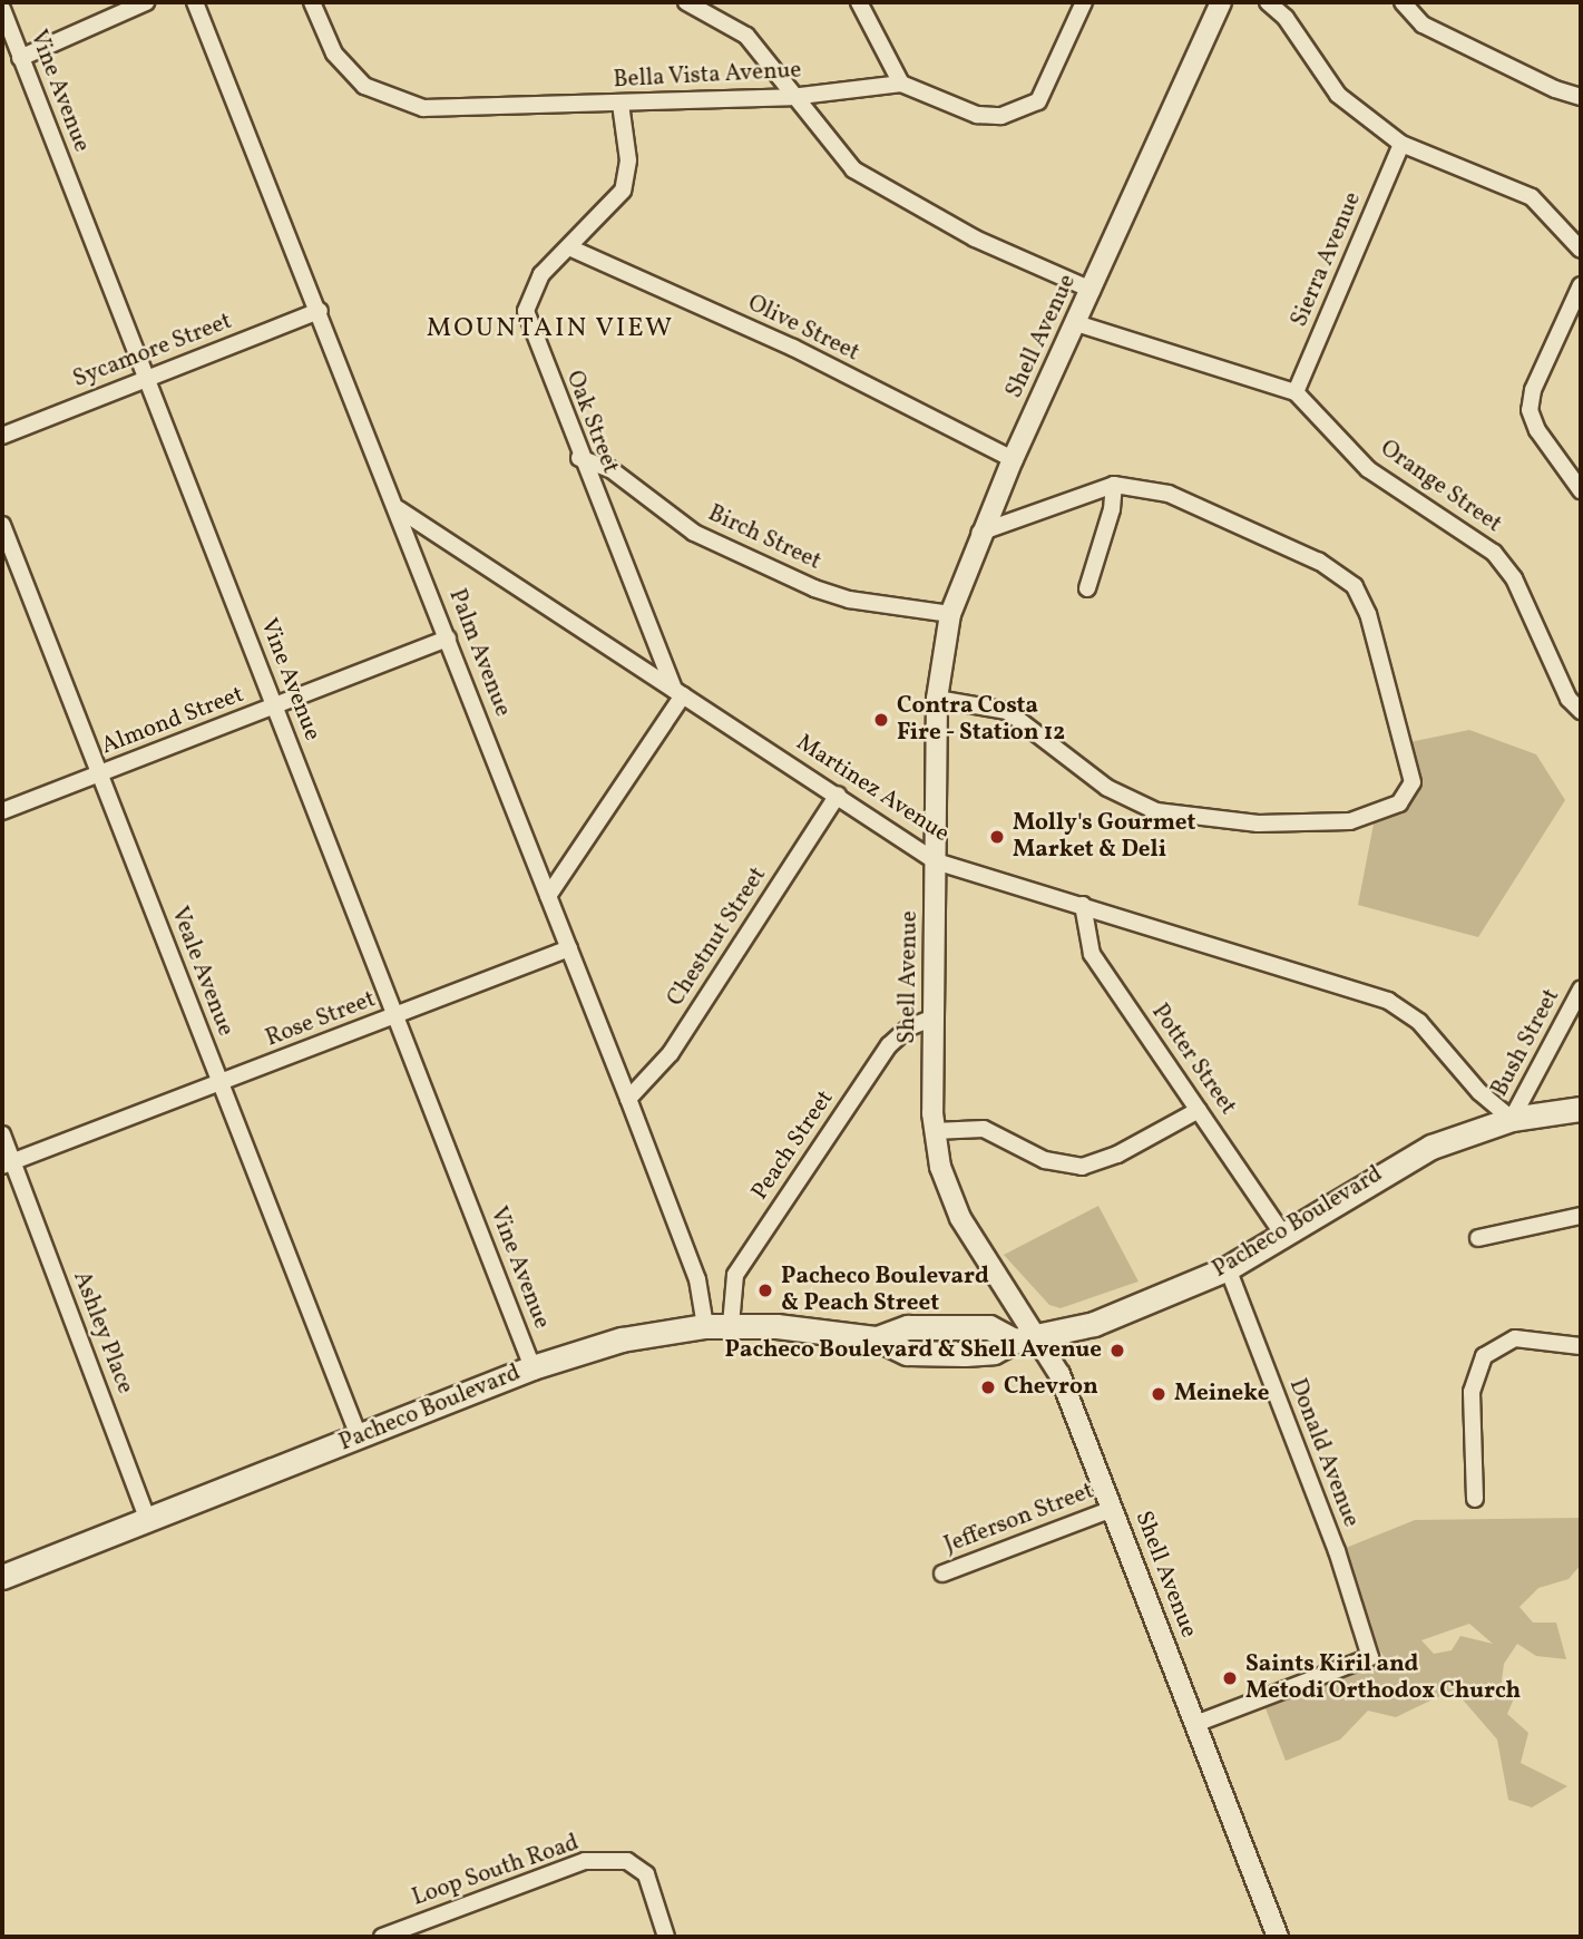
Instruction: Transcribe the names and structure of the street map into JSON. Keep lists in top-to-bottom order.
{
  "streets": {
    "main road": ["Pacheco Boulevard"],
    "street": [
      "Bella Vista Avenue",
      "Vine Avenue",
      "Sierra Avenue",
      "Olive Street",
      "Shell Avenue",
      "Sycamore Street",
      "Oak Street",
      "Orange Street",
      "Birch Street",
      "Palm Avenue",
      "Almond Street",
      "Martinez Avenue",
      "Chestnut Street",
      "Veale Avenue",
      "Rose Street",
      "Bush Street",
      "Potter Street",
      "Peach Street",
      "Ashley Place",
      "Donald Avenue",
      "Jefferson Street",
      "Loop South Road"
    ]
  },
  "crossings": [
    ["Bella Vista Avenue", "Oak Street"],
    ["Vine Avenue", "Sycamore Street"],
    ["Vine Avenue", "Almond Street"],
    ["Vine Avenue", "Rose Street"],
    ["Vine Avenue", "Pacheco Boulevard"],
    ["Sierra Avenue", "Orange Street"],
    ["Olive Street", "Shell Avenue"],
    ["Olive Street", "Oak Street"],
    ["Shell Avenue", "Orange Street"],
    ["Shell Avenue", "Birch Street"],
    ["Shell Avenue", "Martinez Avenue"],
    ["Shell Avenue", "Peach Street"],
    ["Shell Avenue", "Pacheco Boulevard"],
    ["Shell Avenue", "Donald Avenue"],
    ["Shell Avenue", "Jefferson Street"],
    ["Sycamore Street", "Palm Avenue"],
    ["Oak Street", "Birch Street"],
    ["Oak Street", "Martinez Avenue"],
    ["Palm Avenue", "Almond Street"],
    ["Palm Avenue", "Martinez Avenue"],
    ["Palm Avenue", "Chestnut Street"],
    ["Palm Avenue", "Rose Street"],
    ["Palm Avenue", "Pacheco Boulevard"],
    ["Almond Street", "Veale Avenue"],
    ["Martinez Avenue", "Chestnut Street"],
    ["Martinez Avenue", "Bush Street"],
    ["Martinez Avenue", "Potter Street"],
    ["Martinez Avenue", "Pacheco Boulevard"],
    ["Veale Avenue", "Rose Street"],
    ["Veale Avenue", "Pacheco Boulevard"],
    ["Rose Street", "Ashley Place"],
    ["Bush Street", "Pacheco Boulevard"],
    ["Potter Street", "Pacheco Boulevard"],
    ["Peach Street", "Pacheco Boulevard"],
    ["Pacheco Boulevard", "Ashley Place"],
    ["Pacheco Boulevard", "Donald Avenue"]
  ],
  "districts": ["MOUNTAIN VIEW"],
  "places": [
    "Contra Costa Fire - Station 12",
    "Molly's Gourmet Market & Deli",
    "Pacheco Boulevard & Peach Street",
    "Pacheco Boulevard & Shell Avenue",
    "Chevron",
    "Meineke",
    "Saints Kiril and Metodi Orthodox Church"
  ]
}
